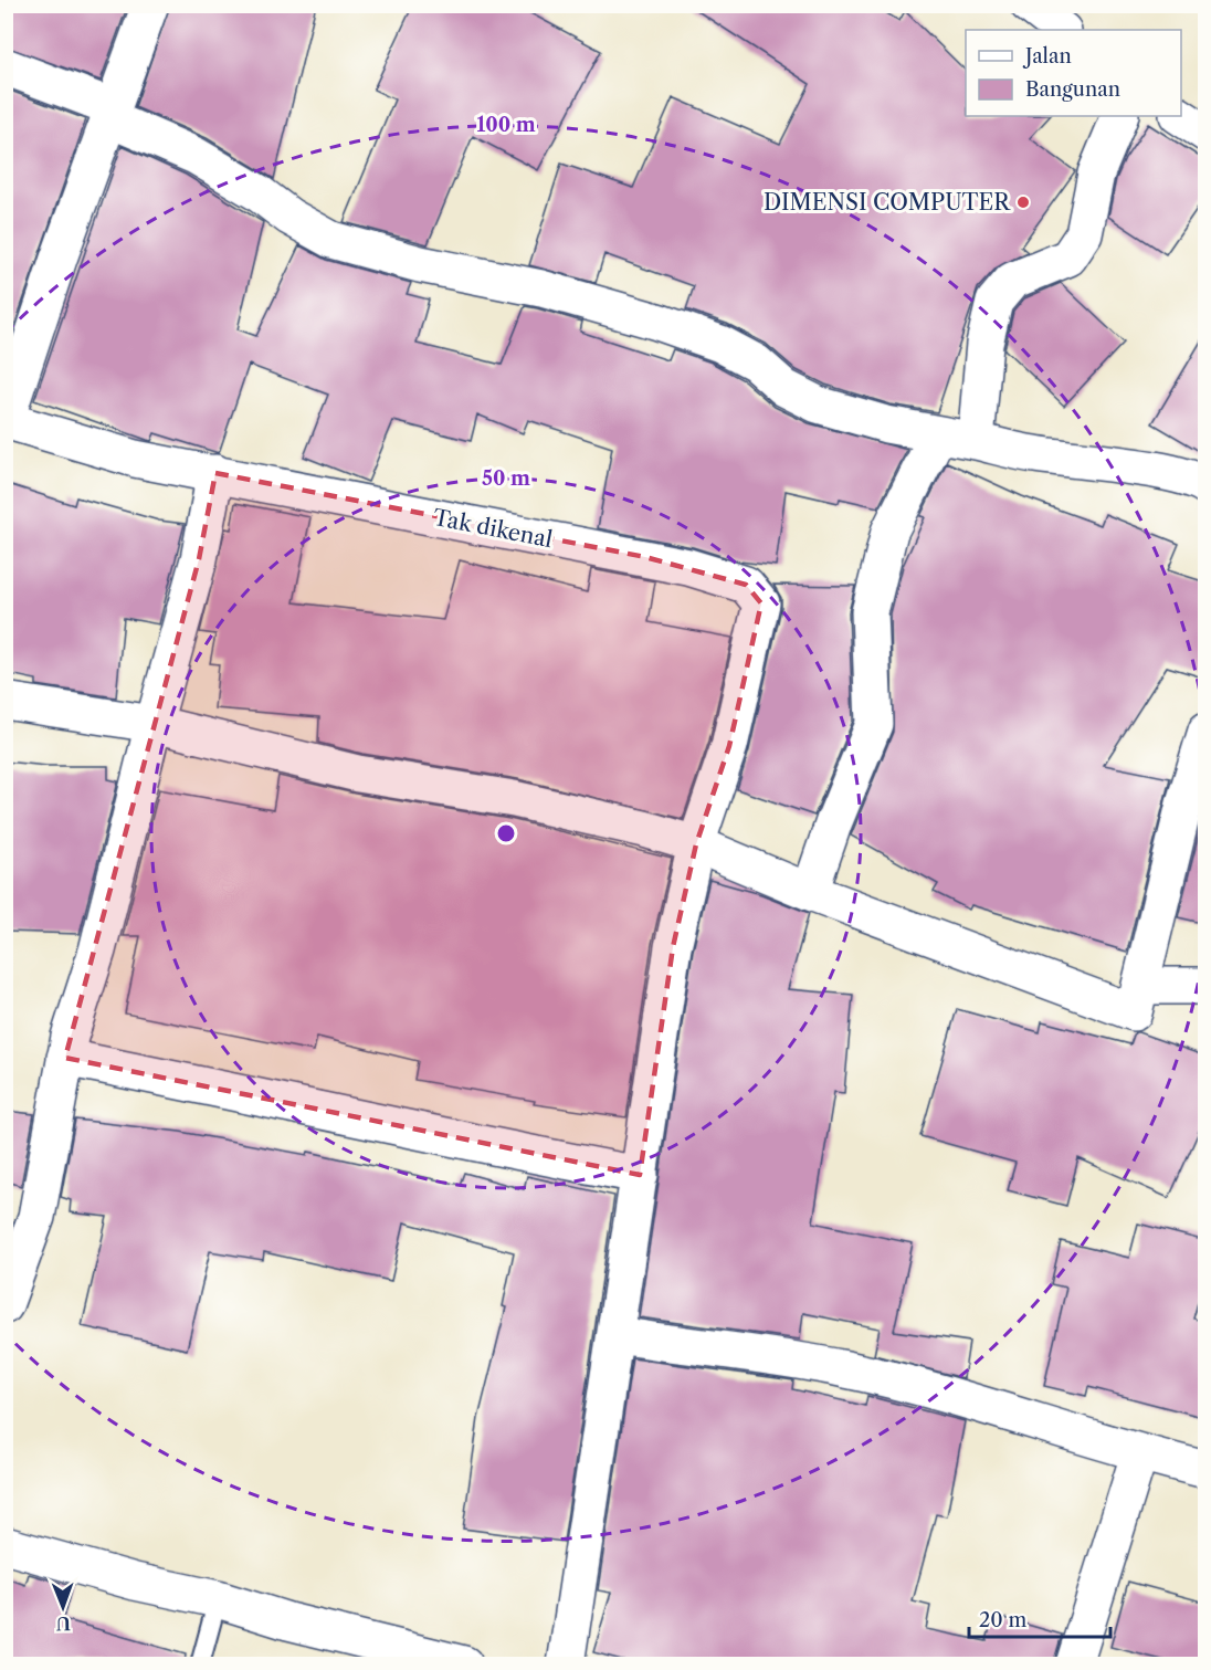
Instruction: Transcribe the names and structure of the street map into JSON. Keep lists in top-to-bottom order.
{
  "streets": {
    "street": ["Tak dikenal"]
  },
  "places": ["DIMENSI COMPUTER"],
  "legend": ["Jalan", "Bangunan"],
  "scale_bar": "20 m",
  "north": "bottom",
  "rings": ["100 m", "50 m"]
}
